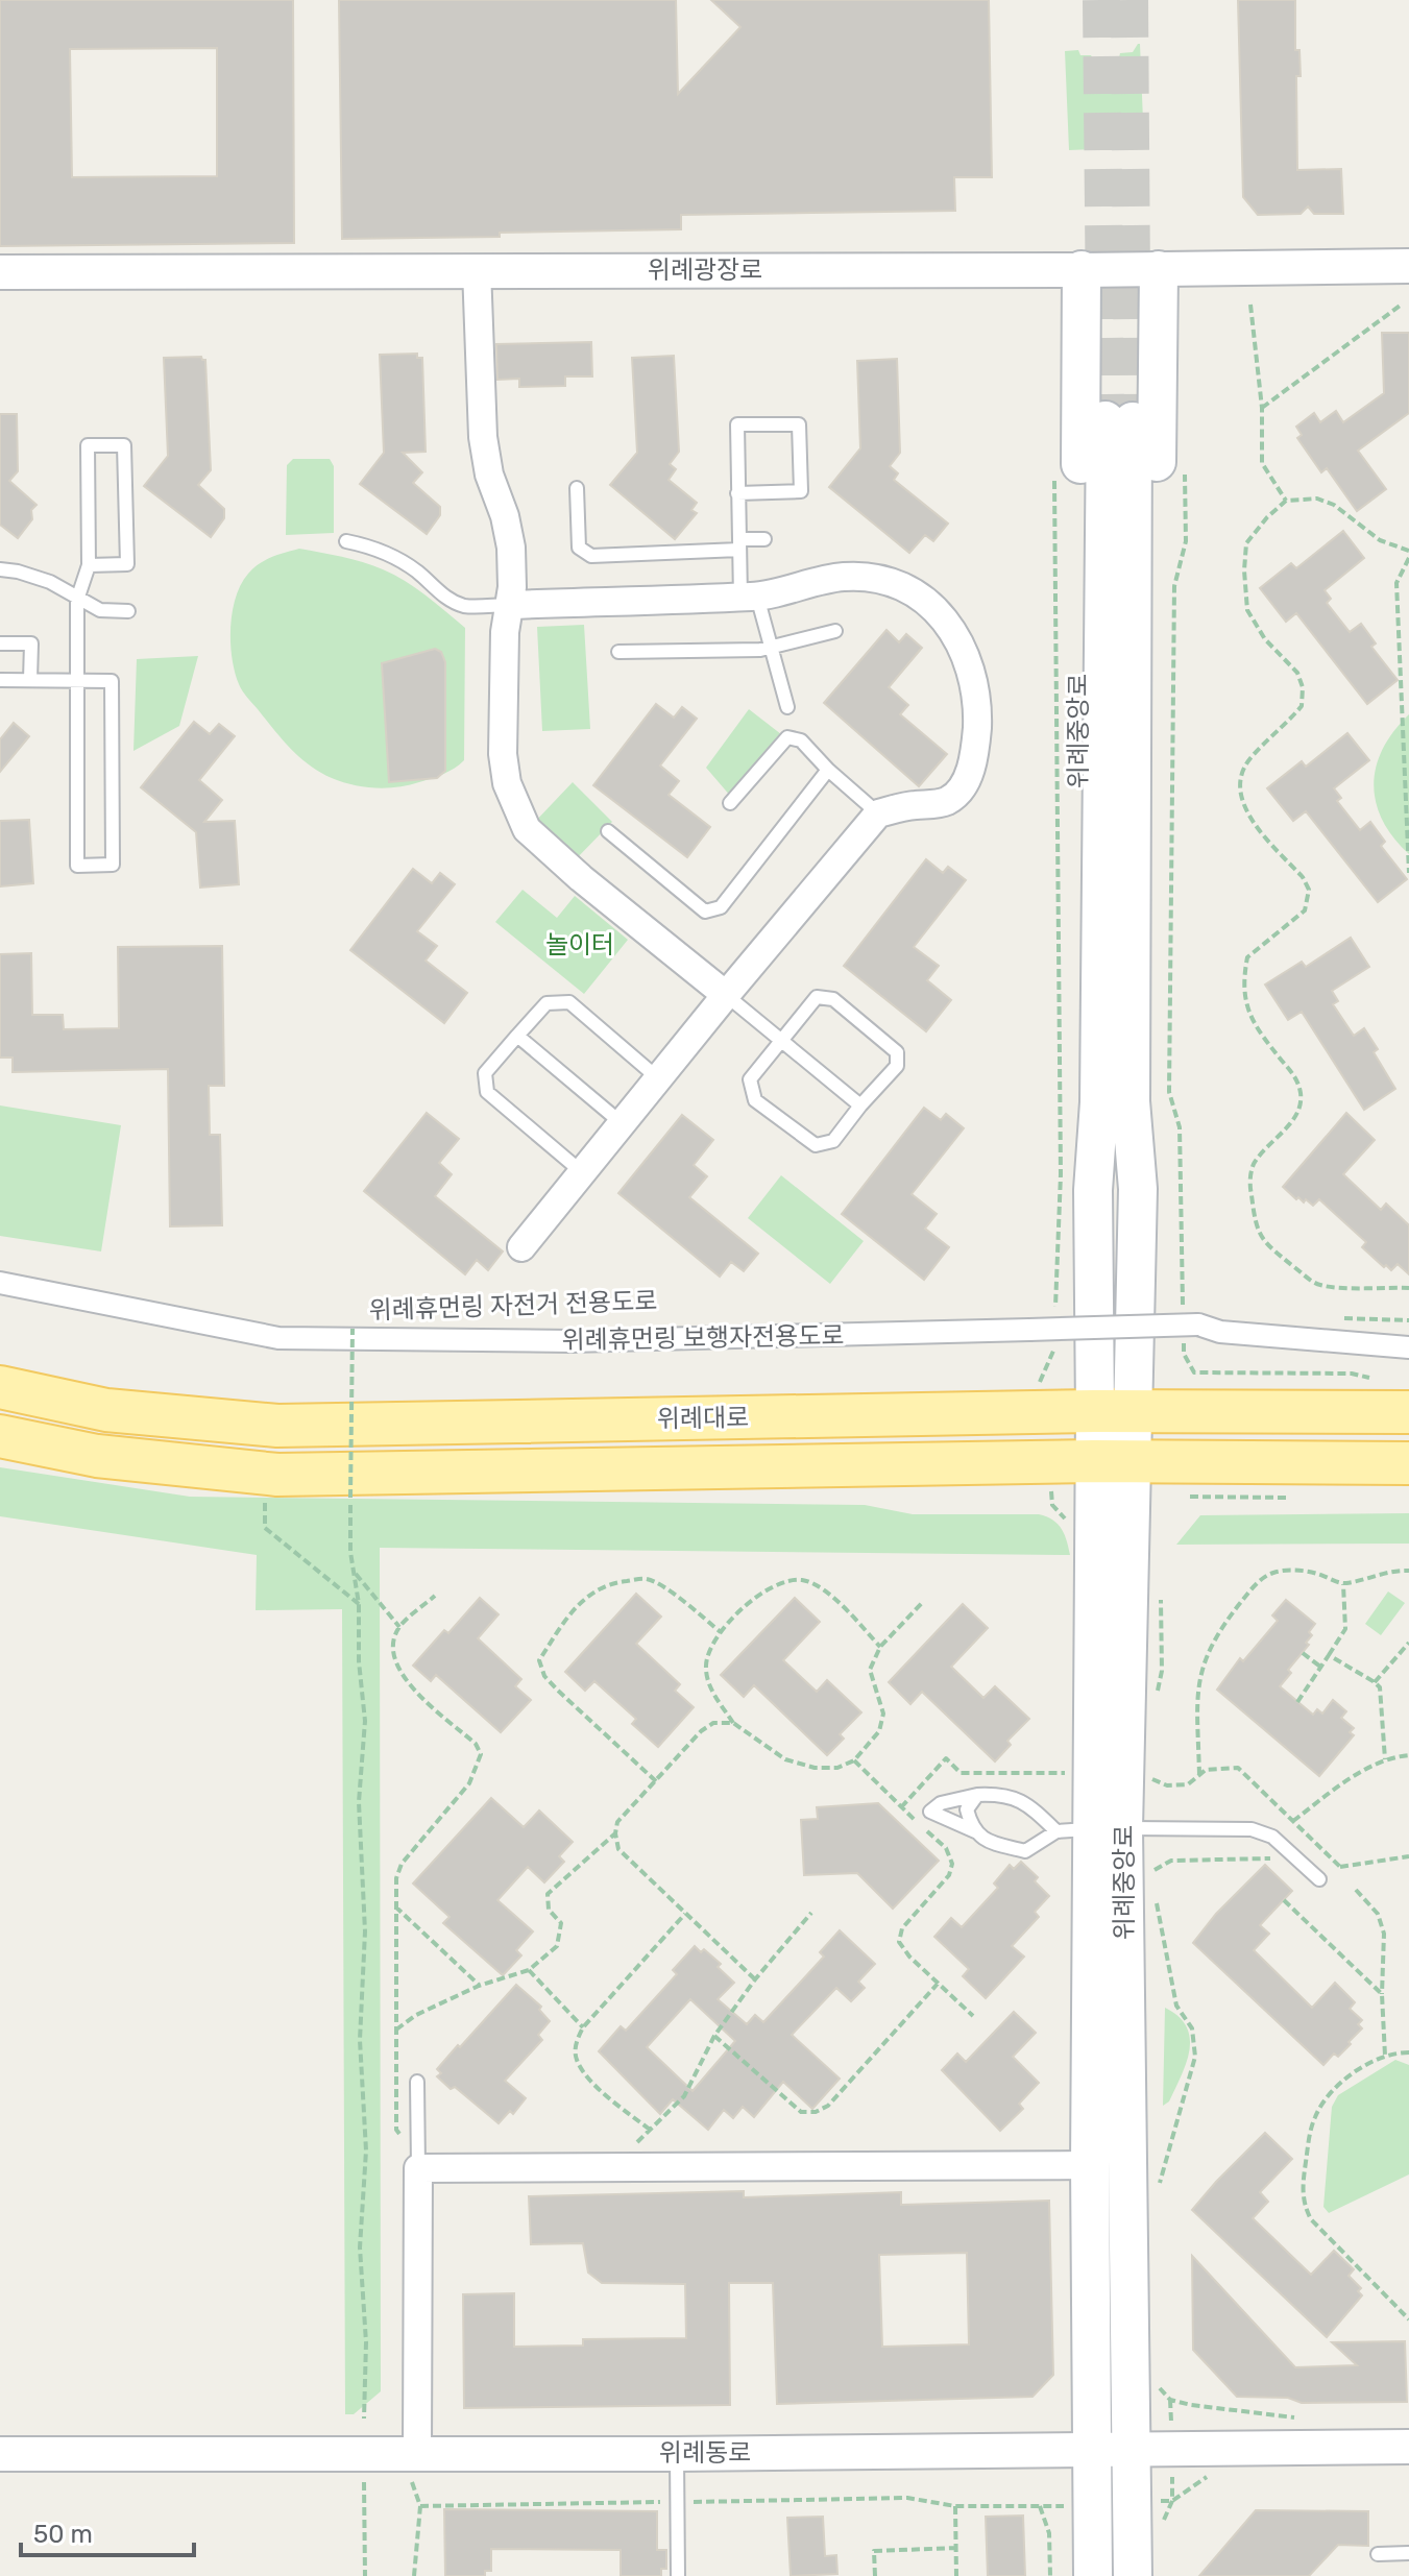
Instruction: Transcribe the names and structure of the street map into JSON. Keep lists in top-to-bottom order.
{
  "streets": {
    "main road": ["위례중앙로", "위례대로"],
    "street": ["위례광장로", "위례휴먼링 보행자전용도로", "위례동로"]
  },
  "crossings": [
    ["위례광장로", "위례중앙로"],
    ["위례중앙로", "위례대로"],
    ["위례중앙로", "위례동로"]
  ],
  "parks": ["놀이터"],
  "scale_bar": "50 m"
}
